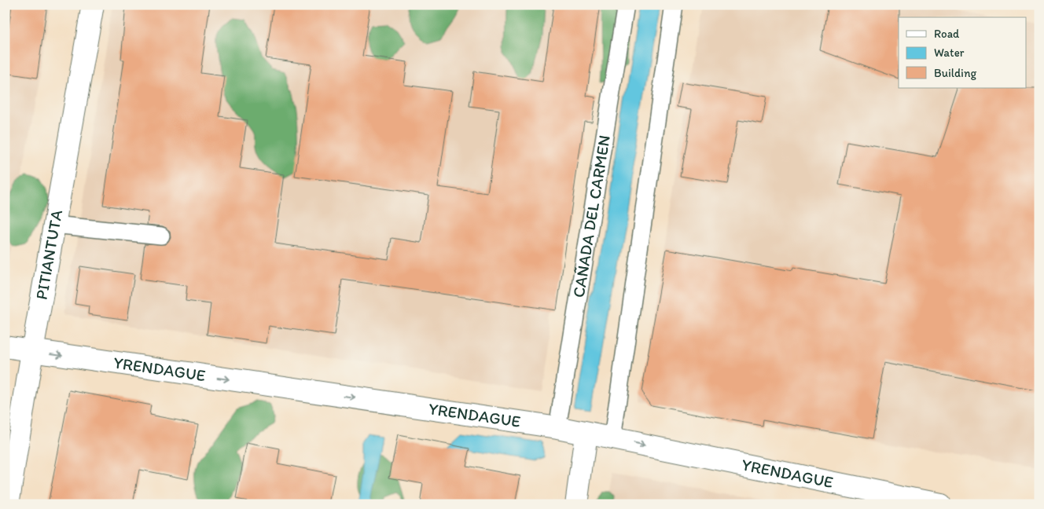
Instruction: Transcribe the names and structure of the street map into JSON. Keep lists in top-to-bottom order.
{
  "streets": {
    "street": ["PITIANTUTA", "YRENDAGUE"],
    "lane": ["CAÑADA DEL CARMEN"]
  },
  "crossings": [
    ["CAÑADA DEL CARMEN", "YRENDAGUE"],
    ["PITIANTUTA", "YRENDAGUE"]
  ],
  "one_way": ["YRENDAGUE"],
  "legend": ["Road", "Water", "Building"]
}
